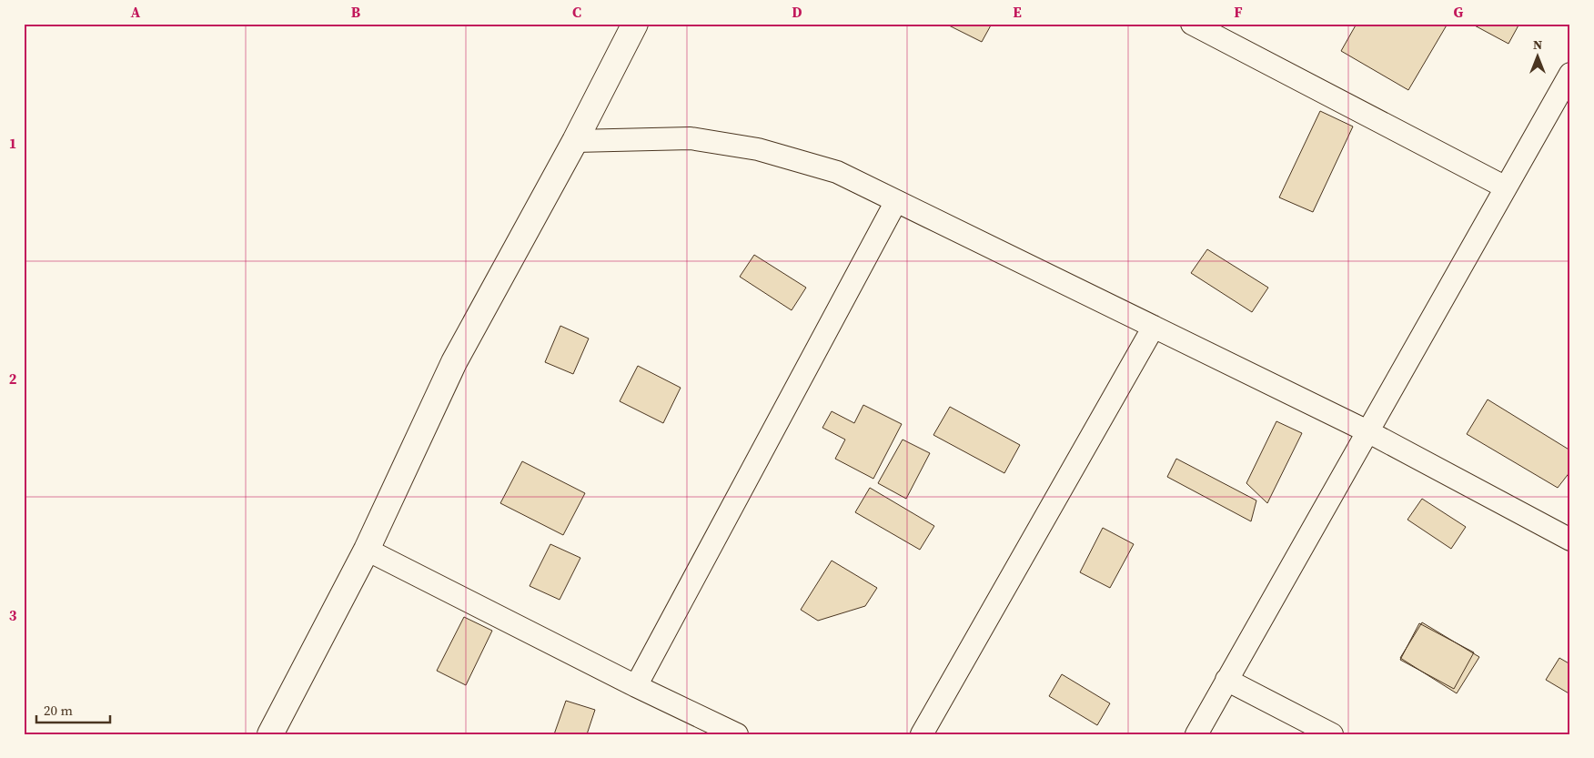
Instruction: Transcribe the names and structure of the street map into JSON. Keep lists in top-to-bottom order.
{
  "scale_bar": "20 m",
  "north": "top",
  "grid": {
    "columns": [
      "A",
      "B",
      "C",
      "D",
      "E",
      "F",
      "G"
    ],
    "rows": ["1", "2", "3"]
  }
}
